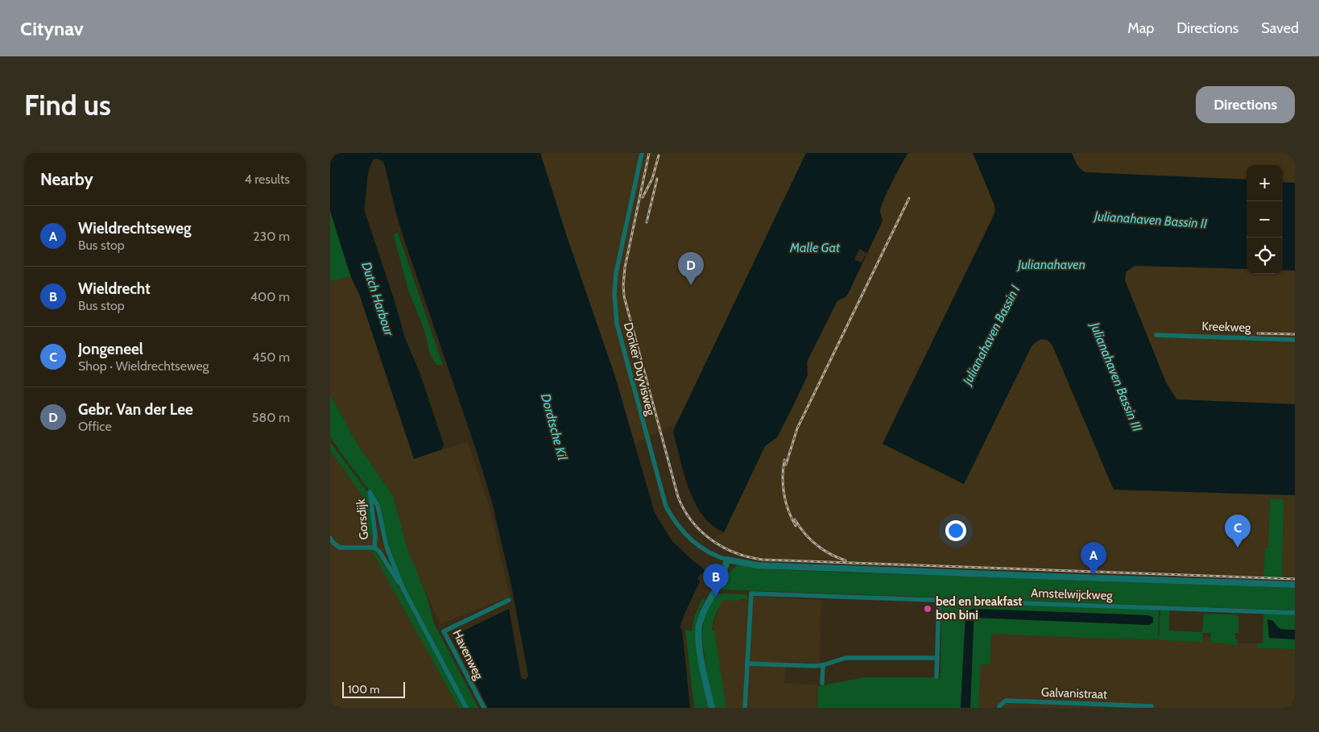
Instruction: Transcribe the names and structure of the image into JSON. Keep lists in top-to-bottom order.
{
  "streets": {
    "street": [
      "Kreekweg",
      "Donker Duyvisweg",
      "Gorsdijk",
      "Amstelwijckweg",
      "Havenweg",
      "Galvanistraat"
    ]
  },
  "water": [
    "Julianahaven Bassin II",
    "Malle Gat",
    "Julianahaven",
    "Dutch Harbour",
    "Julianahaven Bassin I",
    "Julianahaven Bassin III",
    "Dordtsche Kil"
  ],
  "places": ["bed en breakfast bon bini"],
  "scale_bar": "100 m",
  "page": {
    "header": "Citynav",
    "nav": ["Map", "Directions", "Saved"],
    "buttons": "Directions",
    "title": "Find us",
    "heading": ["Nearby", "4 results"],
    "map_buttons": ["+", "−"],
    "list": [
      {
        "mark": "A",
        "name": "Wieldrechtseweg",
        "note": "Bus stop",
        "value": "230 m"
      },
      {
        "mark": "B",
        "name": "Wieldrecht",
        "note": "Bus stop",
        "value": "400 m"
      },
      {
        "mark": "C",
        "name": "Jongeneel",
        "note": "Shop · Wieldrechtseweg",
        "value": "450 m"
      },
      {
        "mark": "D",
        "name": "Gebr. Van der Lee",
        "note": "Office",
        "value": "580 m"
      }
    ],
    "pins": [
      "D",
      "C",
      "A",
      "B"
    ],
    "scale": "100 m"
  }
}
